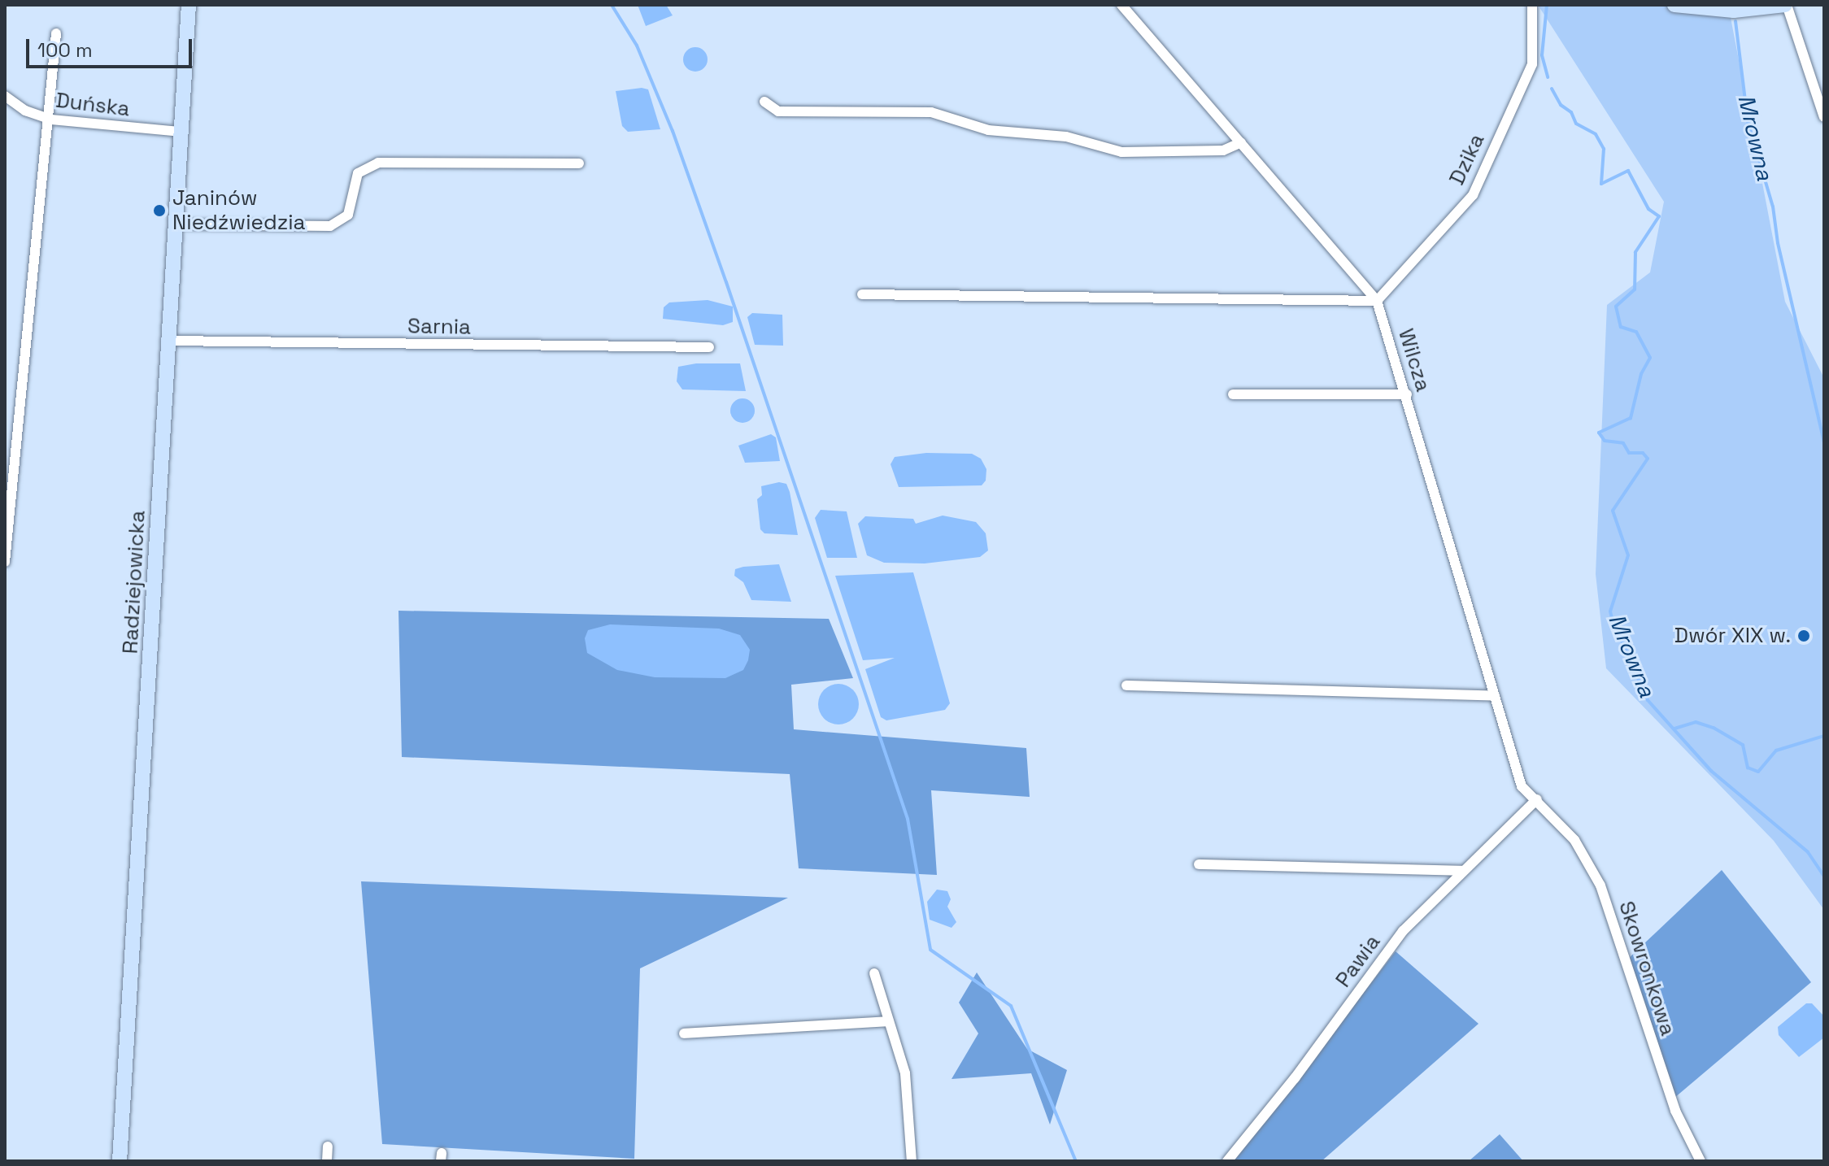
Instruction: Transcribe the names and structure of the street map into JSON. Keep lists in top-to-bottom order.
{
  "streets": {
    "main road": ["Radziejowicka"],
    "street": [
      "Duńska",
      "Dzika",
      "Sarnia",
      "Wilcza",
      "Pawia",
      "Skowronkowa"
    ]
  },
  "crossings": [
    ["Duńska", "Radziejowicka"],
    ["Dzika", "Wilcza"],
    ["Sarnia", "Radziejowicka"],
    ["Wilcza", "Pawia"],
    ["Wilcza", "Skowronkowa"],
    ["Pawia", "Skowronkowa"]
  ],
  "water": ["Mrowna"],
  "places": ["Janinów Niedźwiedzia", "Dwór XIX w."],
  "scale_bar": "100 m"
}
